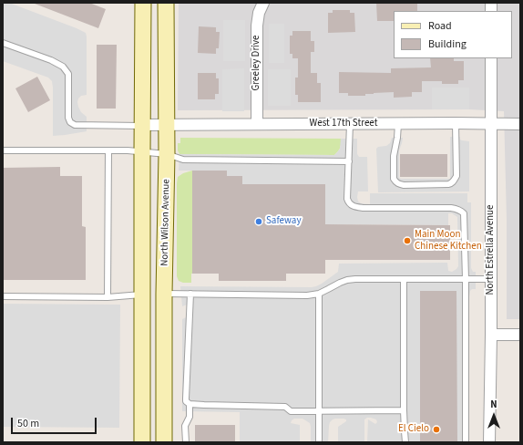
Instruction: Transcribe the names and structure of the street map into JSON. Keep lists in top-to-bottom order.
{
  "streets": {
    "main road": ["North Wilson Avenue"],
    "street": ["Greeley Drive", "West 17th Street", "North Estrella Avenue"]
  },
  "crossings": [
    ["Greeley Drive", "West 17th Street"],
    ["West 17th Street", "North Wilson Avenue"],
    ["West 17th Street", "North Estrella Avenue"]
  ],
  "places": ["Safeway", "Main Moon Chinese Kitchen", "El Cielo"],
  "legend": ["Road", "Building"],
  "scale_bar": "50 m",
  "north": "top"
}
